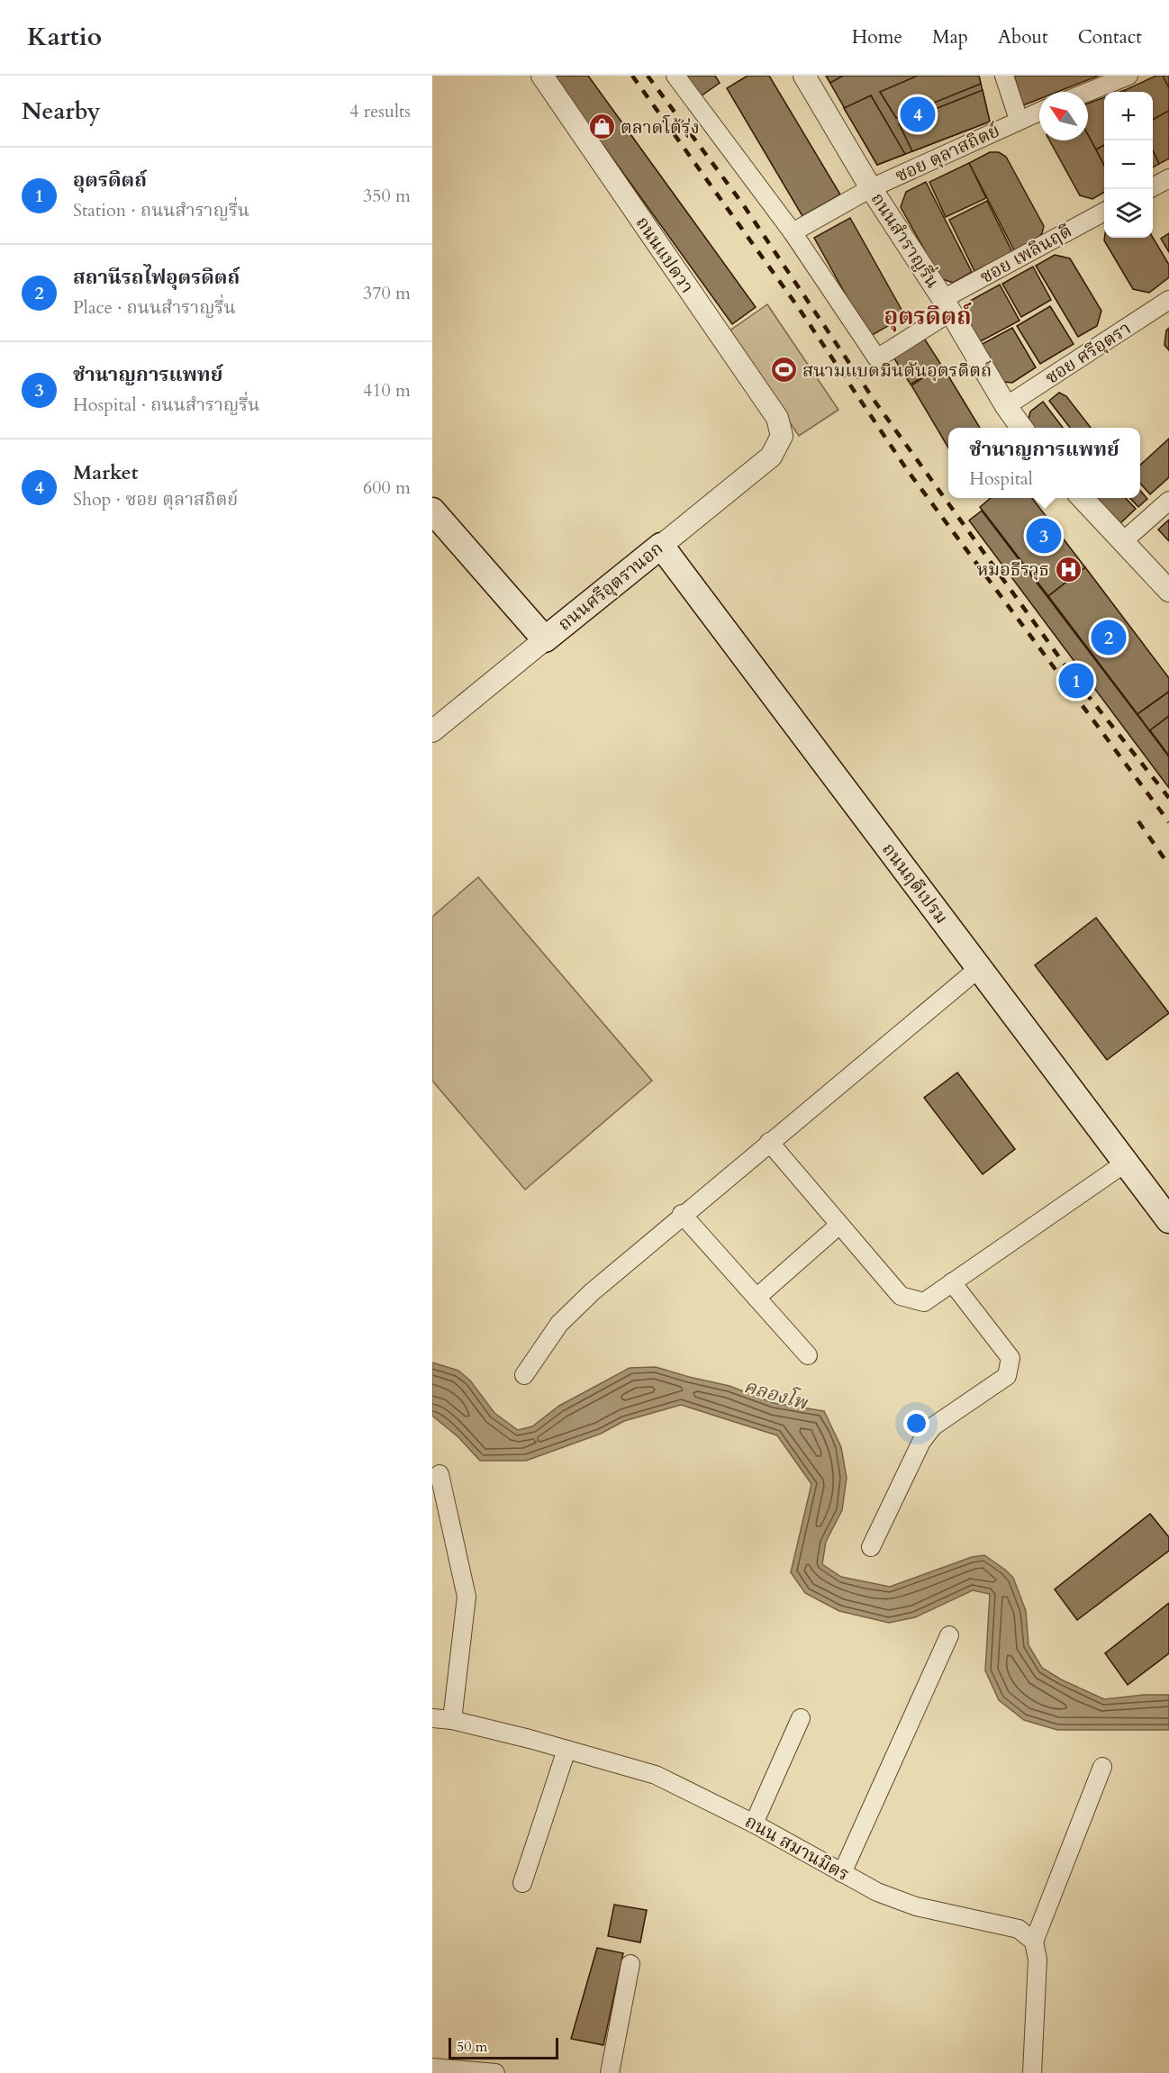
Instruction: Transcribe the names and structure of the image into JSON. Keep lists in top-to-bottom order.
{
  "streets": {
    "main road": ["ถนนศรีอุตรานอก", "ถนนฤดีเปรม"],
    "street": [
      "ซอย ตุลาสถิตย์",
      "ถนนสำราญรื่น",
      "ซอย เพลินฤดี",
      "ถนนแปดวา",
      "ซอย ศรีอุตรา",
      "ถนน สมานมิตร"
    ]
  },
  "crossings": [
    ["ซอย ตุลาสถิตย์", "ถนนสำราญรื่น"],
    ["ซอย ตุลาสถิตย์", "ซอย เพลินฤดี"],
    ["ถนนสำราญรื่น", "ซอย เพลินฤดี"],
    ["ถนนสำราญรื่น", "ซอย ศรีอุตรา"],
    ["ถนนแปดวา", "ถนนศรีอุตรานอก"],
    ["ถนนศรีอุตรานอก", "ถนนฤดีเปรม"]
  ],
  "districts": ["อุตรดิตถ์"],
  "water": ["คลองโพ"],
  "places": {
    "shop": ["ตลาดโต้รุ่ง"],
    "sports": ["สนามแบดมินตันอุตรดิตถ์"],
    "hospital": ["หมอธีรวุธ"]
  },
  "scale_bar": "50 m",
  "north": "top left",
  "page": {
    "header": "Kartio",
    "nav": [
      "Home",
      "Map",
      "About",
      "Contact"
    ],
    "heading": ["Nearby", "4 results"],
    "map_buttons": ["+", "−"],
    "pins": [
      "4",
      "3",
      "2",
      "1"
    ],
    "list": [
      {
        "mark": "1",
        "name": "อุตรดิตถ์",
        "note": "Station · ถนนสำราญรื่น",
        "value": "350 m"
      },
      {
        "mark": "2",
        "name": "สถานีรถไฟอุตรดิตถ์",
        "note": "Place · ถนนสำราญรื่น",
        "value": "370 m"
      },
      {
        "mark": "3",
        "name": "ชำนาญการแพทย์",
        "note": "Hospital · ถนนสำราญรื่น",
        "value": "410 m"
      },
      {
        "mark": "4",
        "name": "Market",
        "note": "Shop · ซอย ตุลาสถิตย์",
        "value": "600 m"
      }
    ],
    "popup": ["ชำนาญการแพทย์", "Hospital"],
    "scale": "50 m"
  }
}
